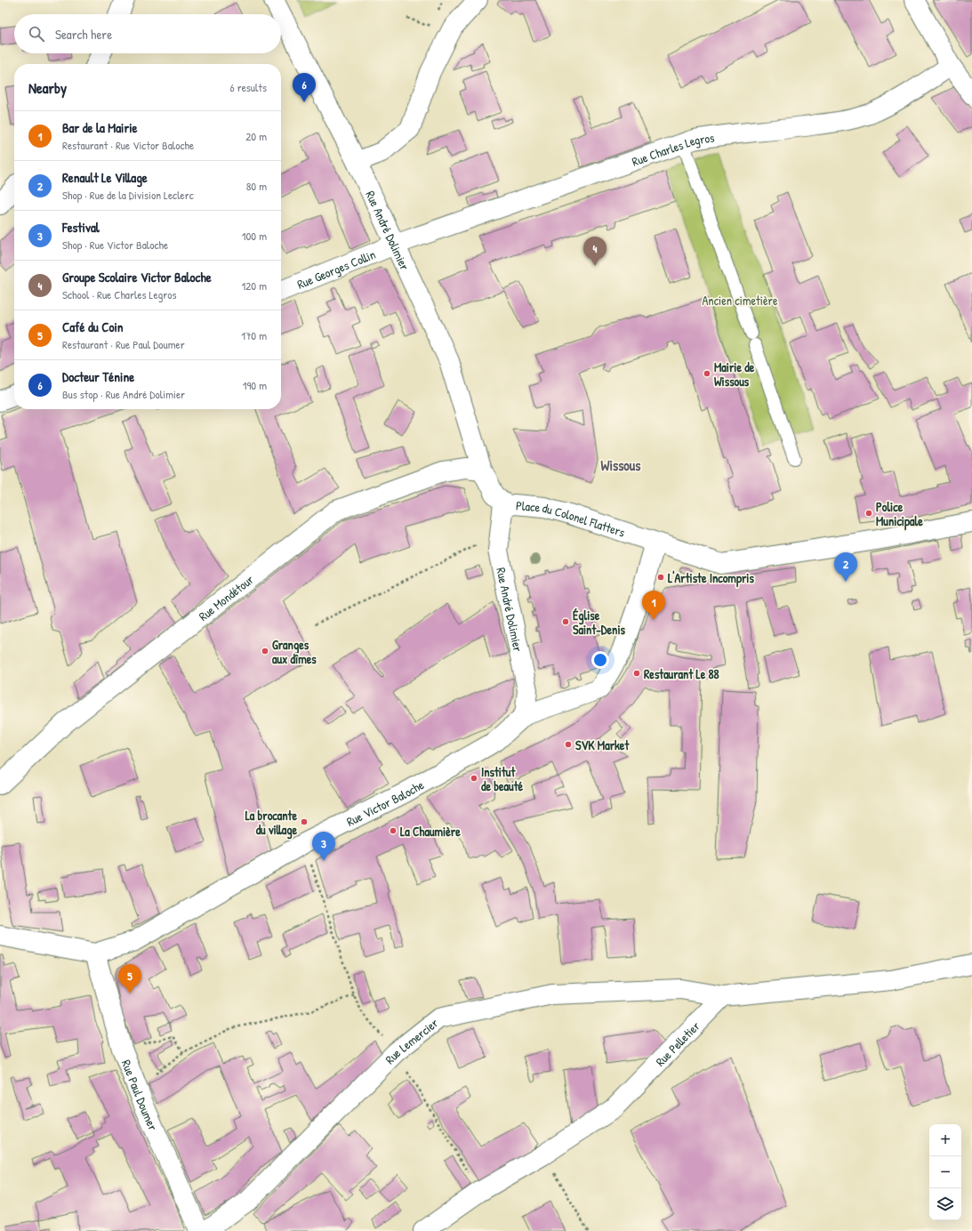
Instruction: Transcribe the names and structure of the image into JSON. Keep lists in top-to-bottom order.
{
  "streets": {
    "street": [
      "Rue Charles Legros",
      "Rue André Dolimier",
      "Rue Georges Collin",
      "Place du Colonel Flatters",
      "Rue Mondétour",
      "Rue Victor Baloche",
      "Rue Lemercier",
      "Rue Pelletier",
      "Rue Paul Doumer"
    ]
  },
  "crossings": [
    ["Rue Charles Legros", "Rue André Dolimier"],
    ["Rue Charles Legros", "Rue Georges Collin"],
    ["Rue André Dolimier", "Rue Georges Collin"],
    ["Rue André Dolimier", "Place du Colonel Flatters"],
    ["Rue André Dolimier", "Rue Mondétour"],
    ["Rue André Dolimier", "Rue Victor Baloche"],
    ["Place du Colonel Flatters", "Rue Mondétour"],
    ["Place du Colonel Flatters", "Rue Victor Baloche"],
    ["Rue Victor Baloche", "Rue Paul Doumer"],
    ["Rue Lemercier", "Rue Pelletier"]
  ],
  "districts": ["Wissous"],
  "parks": ["Ancien cimetière"],
  "places": [
    "Mairie de Wissous",
    "Police Municipale",
    "L'Artiste Incompris",
    "Église Saint-Denis",
    "Granges aux dîmes",
    "Restaurant Le 88",
    "SVK Market",
    "Institut de beauté",
    "La brocante du village",
    "La Chaumière"
  ],
  "page": {
    "search": "Search here",
    "heading": ["Nearby", "6 results"],
    "pins": [
      "6",
      "4",
      "2",
      "1",
      "3",
      "5"
    ],
    "list": [
      {
        "mark": "1",
        "name": "Bar de la Mairie",
        "note": "Restaurant · Rue Victor Baloche",
        "value": "20 m"
      },
      {
        "mark": "2",
        "name": "Renault Le Village",
        "note": "Shop · Rue de la Division Leclerc",
        "value": "80 m"
      },
      {
        "mark": "3",
        "name": "Festival",
        "note": "Shop · Rue Victor Baloche",
        "value": "100 m"
      },
      {
        "mark": "4",
        "name": "Groupe Scolaire Victor Baloche",
        "note": "School · Rue Charles Legros",
        "value": "120 m"
      },
      {
        "mark": "5",
        "name": "Café du Coin",
        "note": "Restaurant · Rue Paul Doumer",
        "value": "170 m"
      },
      {
        "mark": "6",
        "name": "Docteur Ténine",
        "note": "Bus stop · Rue André Dolimier",
        "value": "190 m"
      }
    ],
    "map_buttons": ["+", "−"]
  }
}
